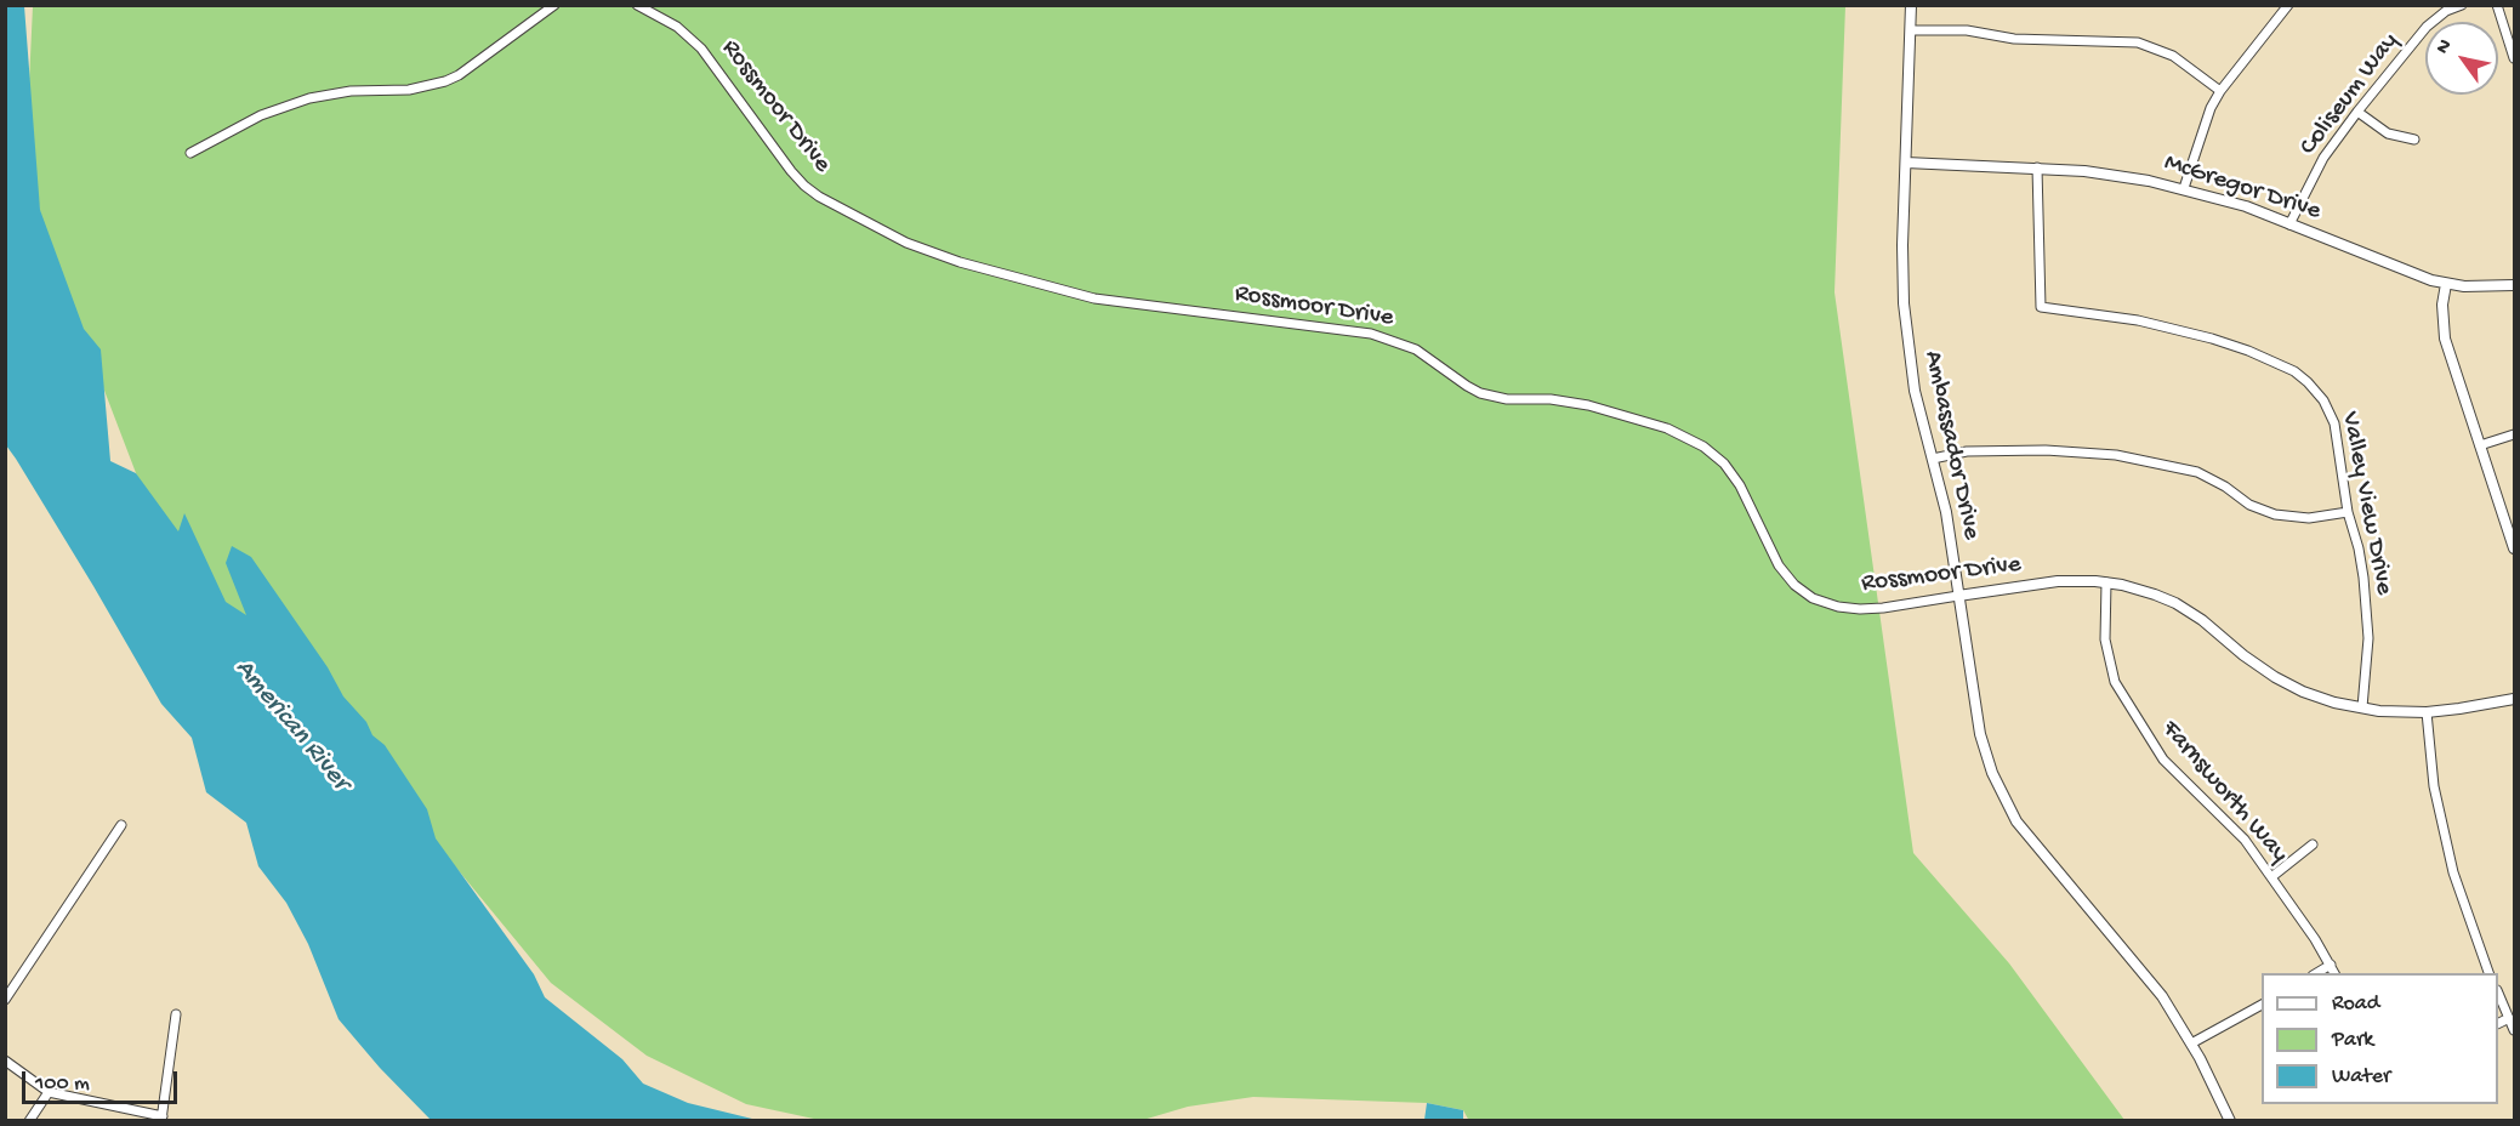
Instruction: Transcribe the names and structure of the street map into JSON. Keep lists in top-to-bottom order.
{
  "streets": {
    "street": [
      "Coliseum Way",
      "Rossmoor Drive",
      "McGregor Drive",
      "Ambassador Drive",
      "Valley View Drive",
      "Farnsworth Way"
    ]
  },
  "crossings": [
    ["Coliseum Way", "McGregor Drive"],
    ["Rossmoor Drive", "Ambassador Drive"],
    ["Rossmoor Drive", "Valley View Drive"],
    ["Rossmoor Drive", "Farnsworth Way"],
    ["McGregor Drive", "Ambassador Drive"],
    ["McGregor Drive", "Valley View Drive"]
  ],
  "water": ["American River"],
  "legend": ["Road", "Park", "Water"],
  "scale_bar": "100 m",
  "north": "top left"
}
